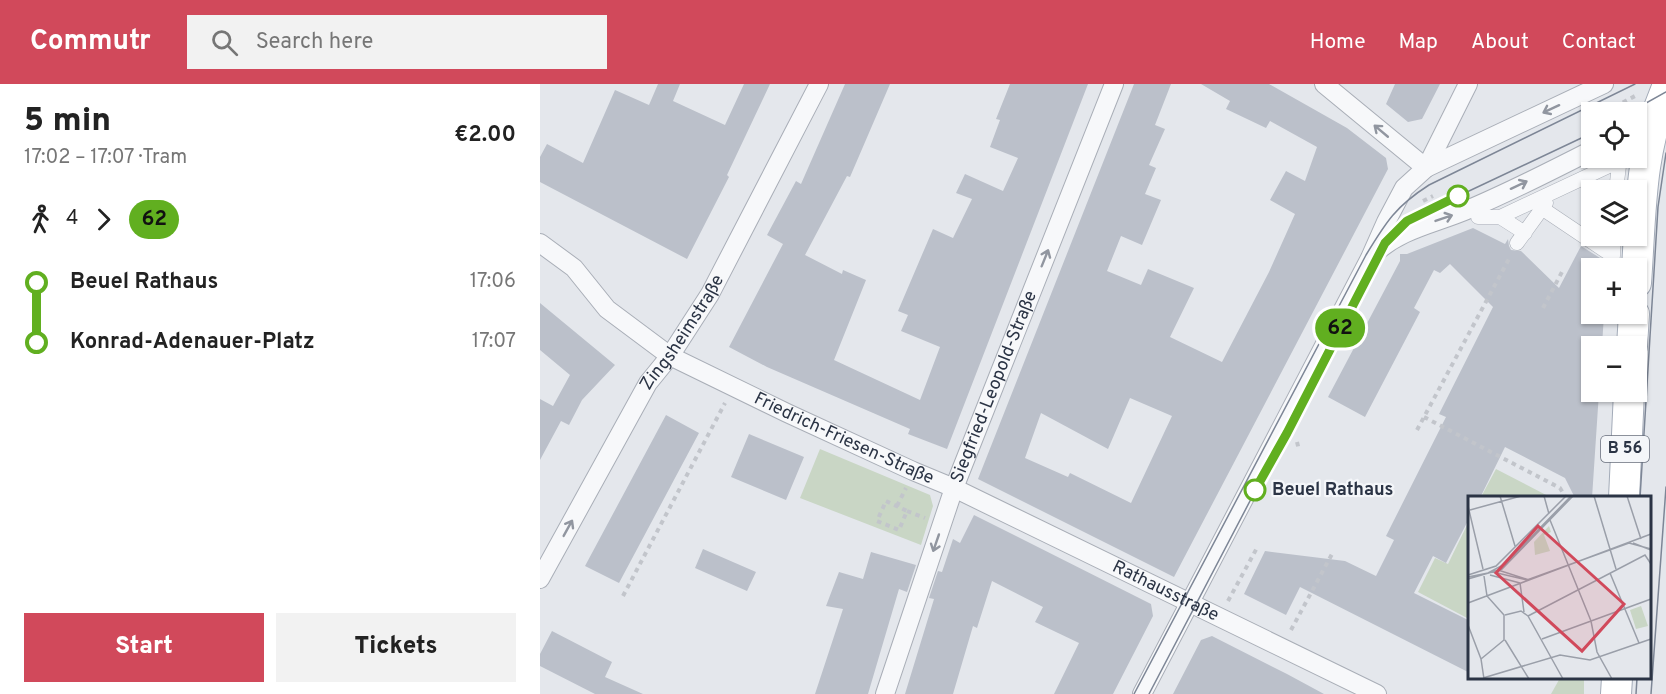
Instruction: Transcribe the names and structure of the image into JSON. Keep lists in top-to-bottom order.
{
  "streets": {
    "main road": ["B 56"],
    "street": [
      "Zingsheimstraße",
      "Siegfried-Leopold-Straße",
      "Friedrich-Friesen-Straße",
      "Rathausstraße"
    ]
  },
  "crossings": [
    ["Zingsheimstraße", "Friedrich-Friesen-Straße"],
    ["Siegfried-Leopold-Straße", "Friedrich-Friesen-Straße"],
    ["Siegfried-Leopold-Straße", "Rathausstraße"],
    ["Friedrich-Friesen-Straße", "Rathausstraße"]
  ],
  "one_way": ["Zingsheimstraße"],
  "places": ["Beuel Rathaus"],
  "lines": ["tram line 62"],
  "page": {
    "header": "Commutr",
    "search": "Search here",
    "nav": [
      "Home",
      "Map",
      "About",
      "Contact"
    ],
    "heading": ["5 min", "17:02 – 17:07 · Tram", "€2.00"],
    "on_map": "62",
    "map_buttons": ["+", "−"],
    "legs": ["4", "62"],
    "list": [
      {
        "name": "Beuel Rathaus",
        "value": "17:06"
      },
      {
        "name": "Konrad-Adenauer-Platz",
        "value": "17:07"
      }
    ],
    "buttons": ["Start", "Tickets"]
  }
}
